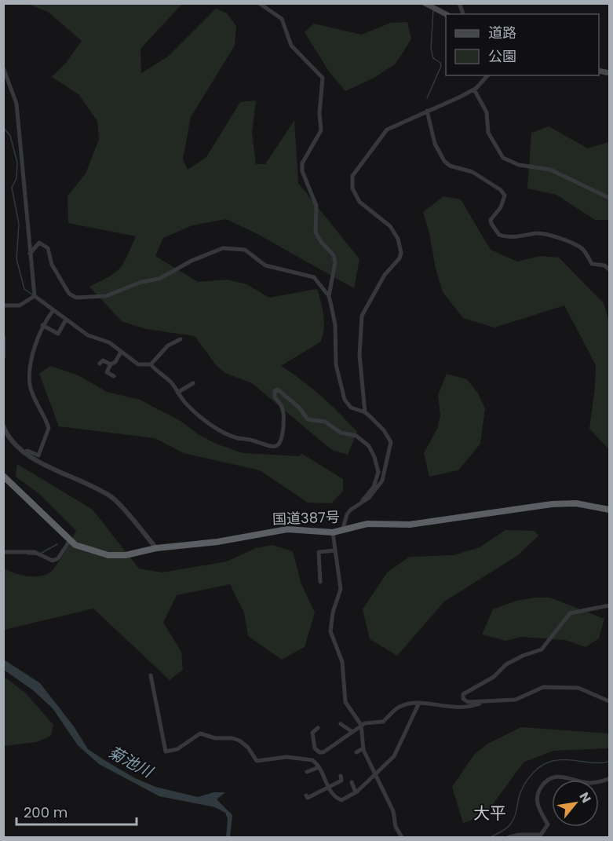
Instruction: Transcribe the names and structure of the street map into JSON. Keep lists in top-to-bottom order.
{
  "streets": {
    "highway": ["国道387号"]
  },
  "districts": ["大平"],
  "water": ["菊池川"],
  "legend": ["道路", "公園"],
  "scale_bar": "200 m",
  "north": "top right"
}
